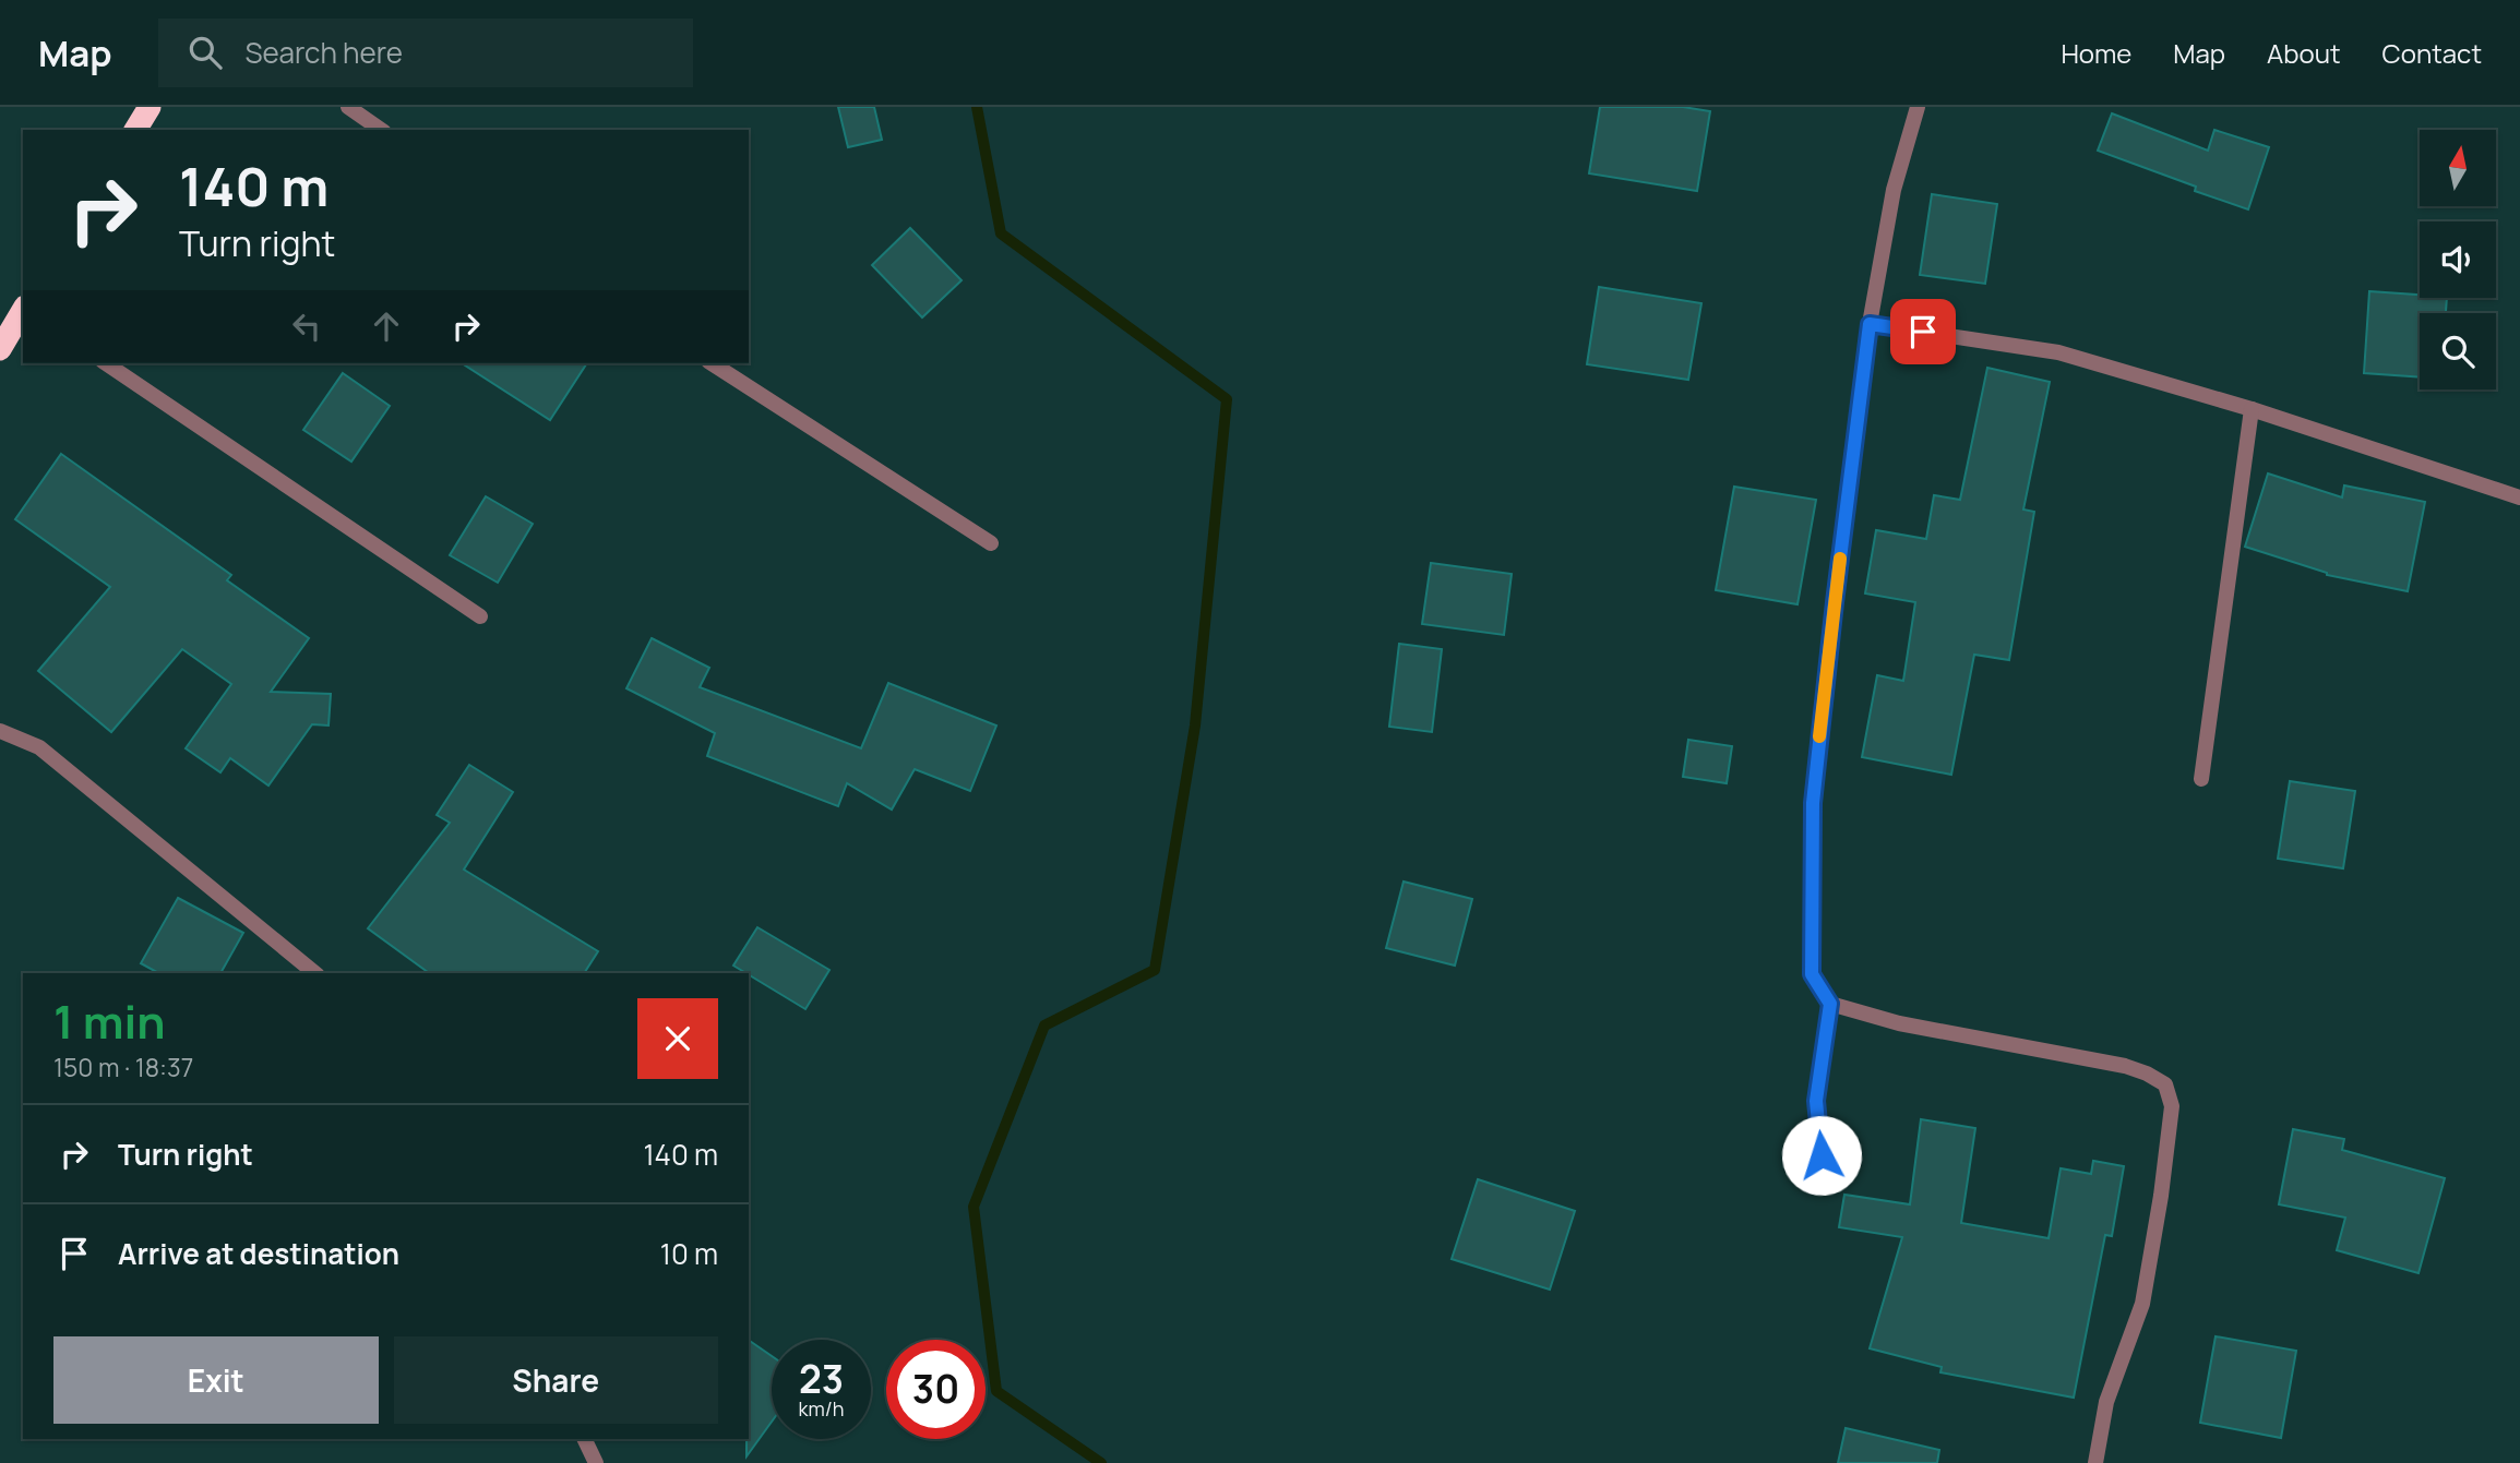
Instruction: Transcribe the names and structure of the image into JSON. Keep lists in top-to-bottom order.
{
  "north": "top",
  "page": {
    "header": "Map",
    "search": "Search here",
    "nav": [
      "Home",
      "Map",
      "About",
      "Contact"
    ],
    "turn": ["140 m", "Turn right"],
    "heading": ["1 min", "150 m · 18:37"],
    "list": [
      {
        "name": "Turn right",
        "value": "140 m"
      },
      {
        "name": "Arrive at destination",
        "value": "10 m"
      }
    ],
    "buttons": ["Exit", "Share"],
    "speed": "23 km/h",
    "limit": "30"
  }
}
